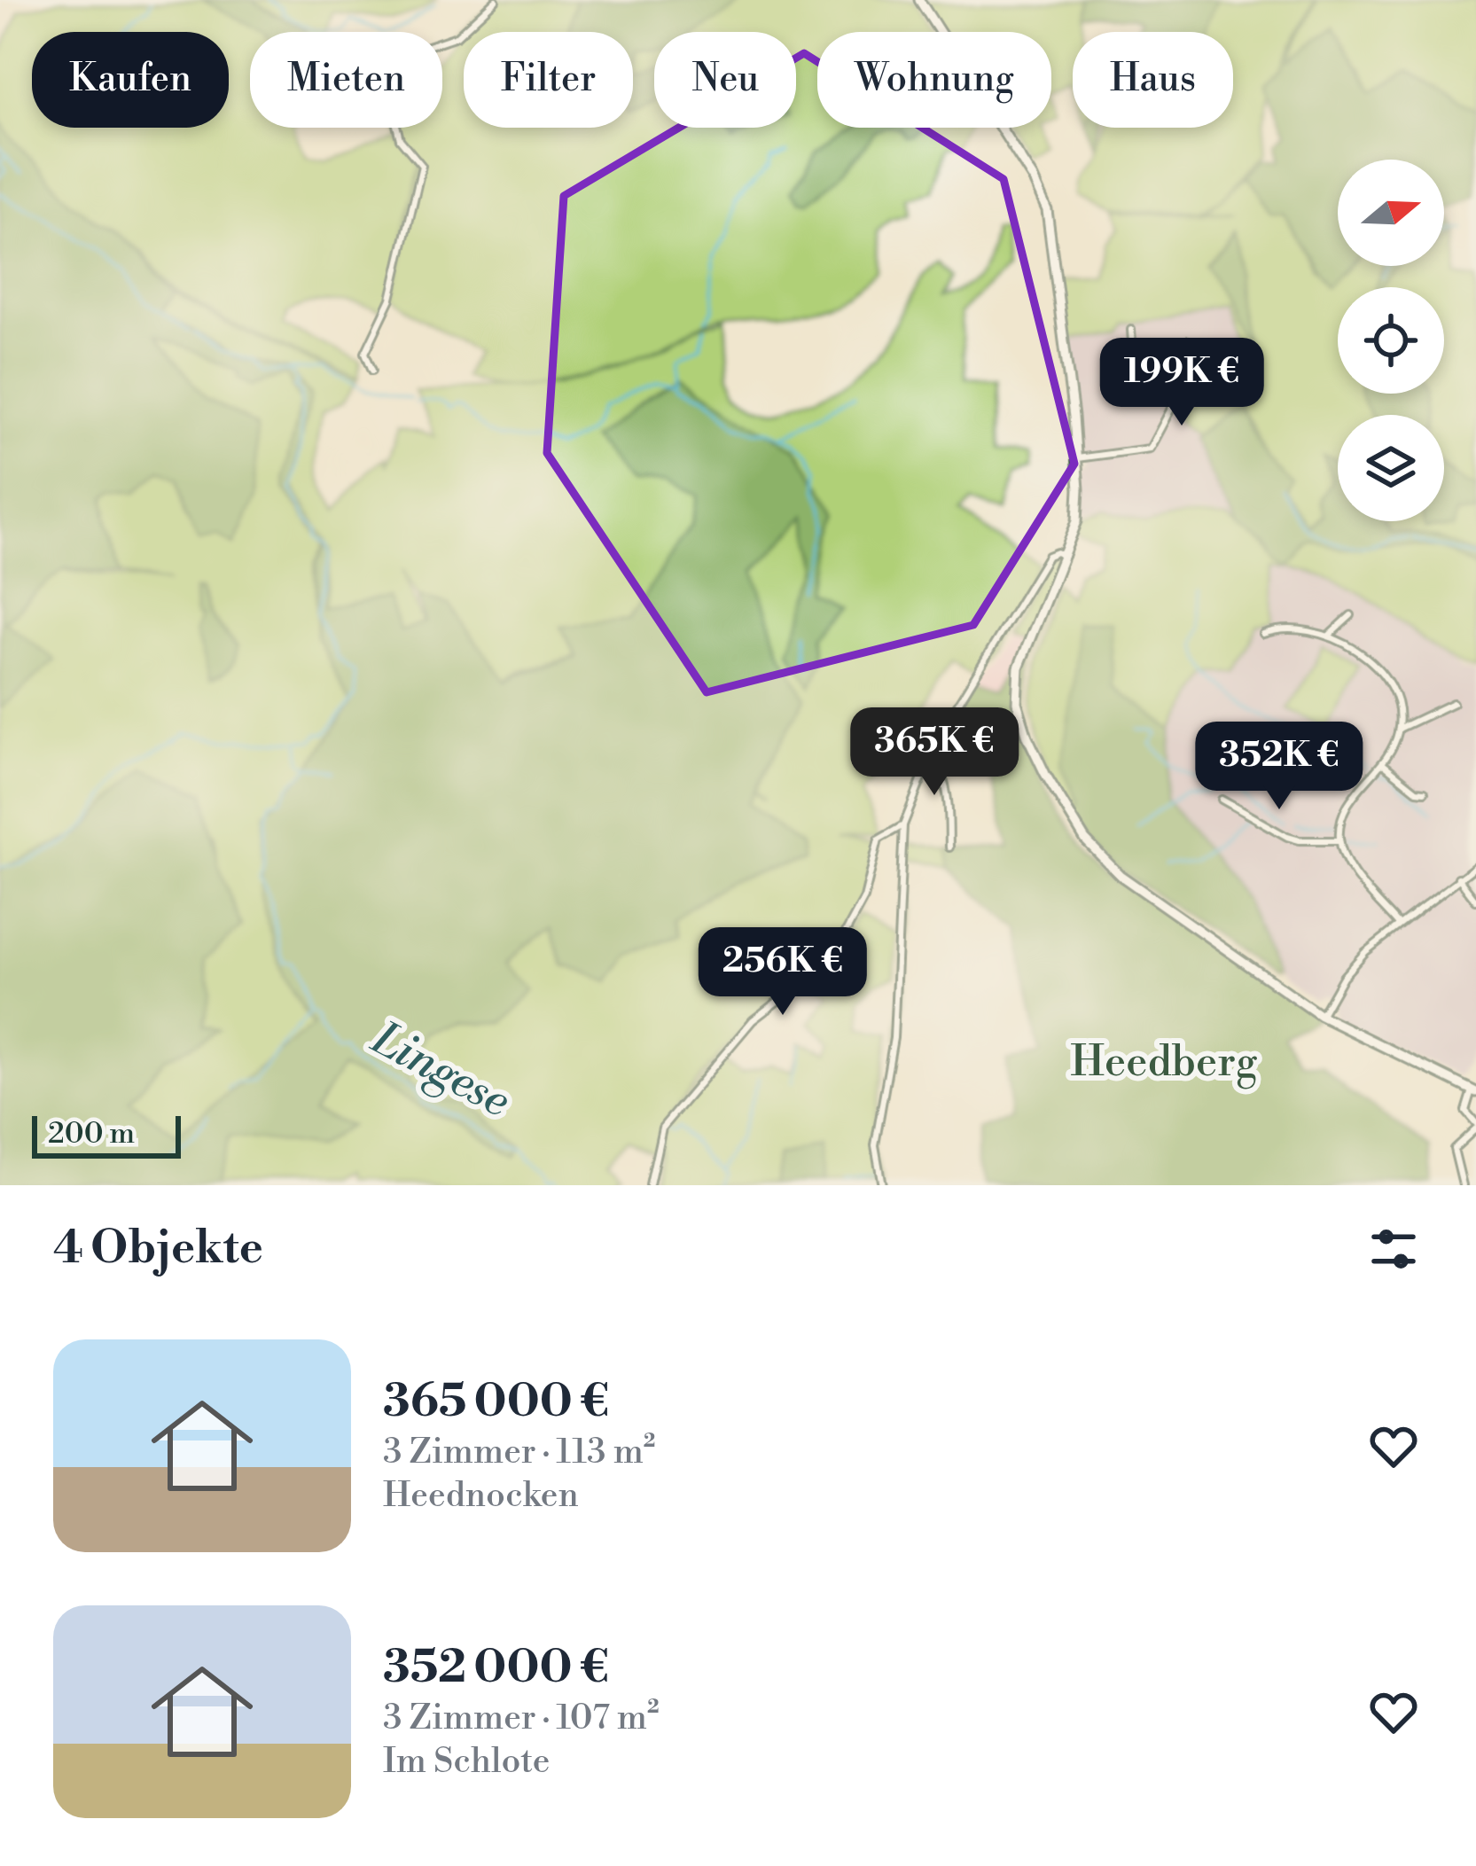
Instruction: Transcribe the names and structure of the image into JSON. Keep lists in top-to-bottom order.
{
  "water": ["Lingese"],
  "parks": ["Heedberg"],
  "scale_bar": "200 m",
  "north": "right",
  "page": {
    "chip": [
      "Kaufen",
      "Mieten",
      "Filter",
      "Neu",
      "Wohnung",
      "Haus"
    ],
    "price": [
      "199K €",
      "365K €",
      "352K €",
      "256K €"
    ],
    "scale": "200 m",
    "heading": "4 Objekte",
    "list": [
      {
        "name": "365 000 €",
        "note": "3 Zimmer · 113 m² · Heednocken"
      },
      {
        "name": "352 000 €",
        "note": "3 Zimmer · 107 m² · Im Schlote"
      }
    ]
  }
}
